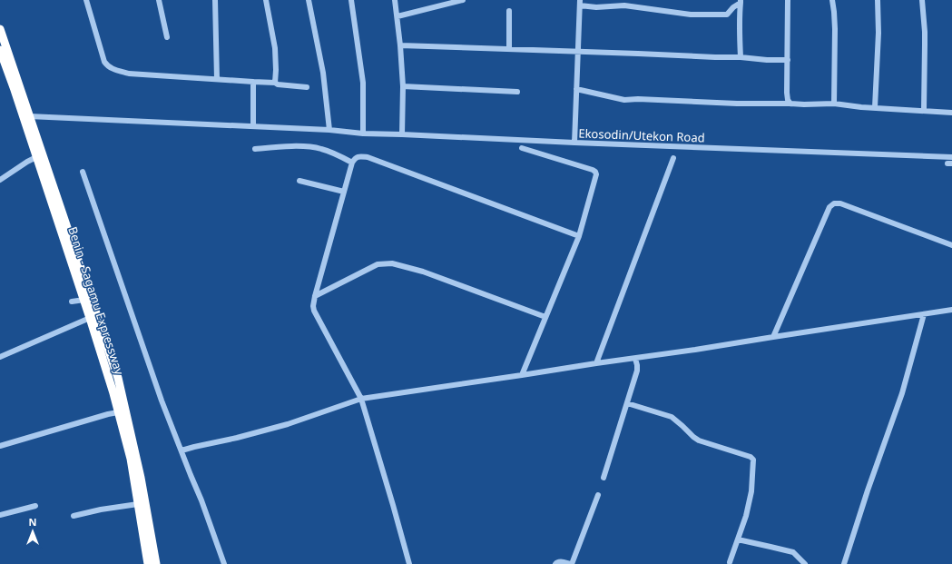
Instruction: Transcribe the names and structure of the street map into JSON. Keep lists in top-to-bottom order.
{
  "streets": {
    "highway": ["Benin - Sagamu Expressway"],
    "street": ["Ekosodin/Utekon Road"]
  },
  "north": "top"
}
